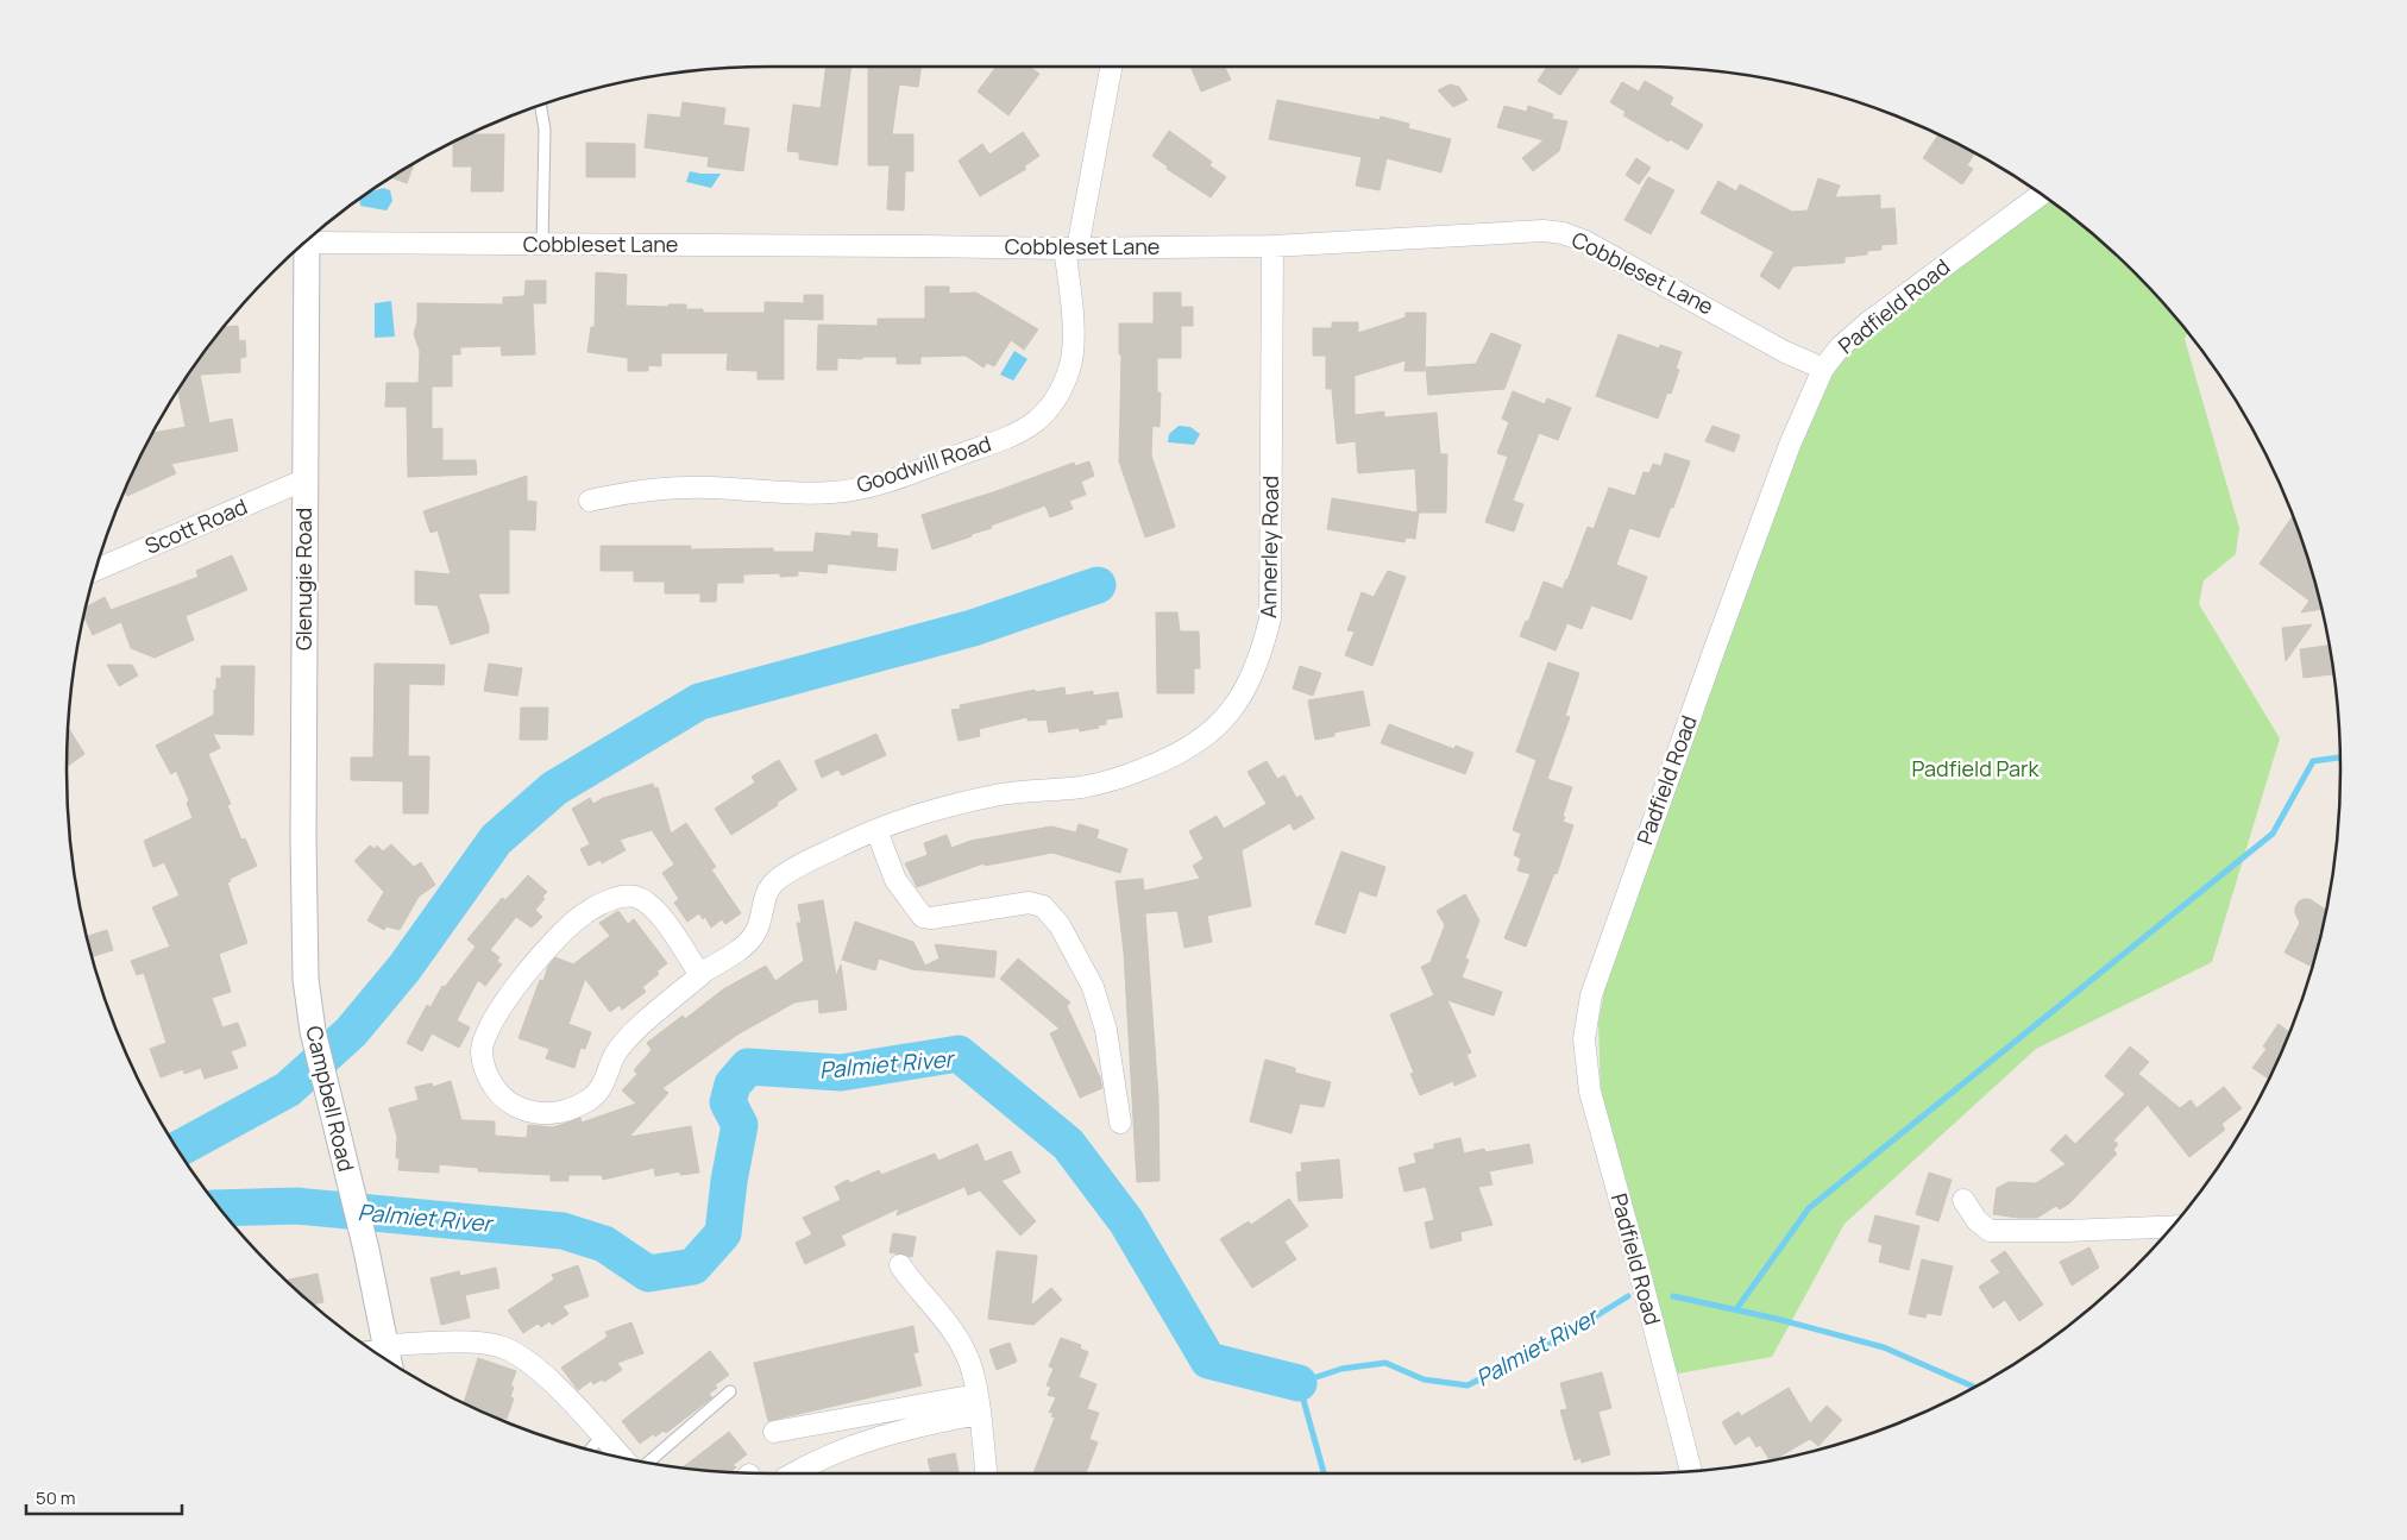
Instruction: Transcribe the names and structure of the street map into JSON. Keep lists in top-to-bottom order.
{
  "streets": {
    "street": [
      "Cobbleset Lane",
      "Padfield Road",
      "Goodwill Road",
      "Scott Road",
      "Annerley Road",
      "Glenugie Road",
      "Campbell Road"
    ]
  },
  "crossings": [
    ["Cobbleset Lane", "Padfield Road"],
    ["Cobbleset Lane", "Goodwill Road"],
    ["Cobbleset Lane", "Annerley Road"],
    ["Scott Road", "Glenugie Road"],
    ["Glenugie Road", "Campbell Road"]
  ],
  "water": ["Palmiet River"],
  "parks": ["Padfield Park"],
  "scale_bar": "50 m"
}
